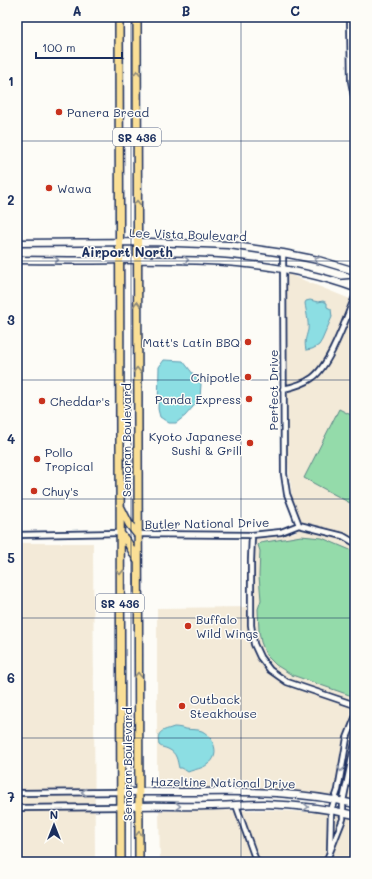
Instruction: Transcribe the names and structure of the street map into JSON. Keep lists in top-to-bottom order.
{
  "streets": {
    "main road": ["SR 436", "Semoran Boulevard"],
    "street": [
      "Lee Vista Boulevard",
      "Perfect Drive",
      "Butler National Drive",
      "Hazeltine National Drive"
    ]
  },
  "crossings": [
    ["Lee Vista Boulevard", "Perfect Drive"],
    ["Lee Vista Boulevard", "Semoran Boulevard"],
    ["Perfect Drive", "Butler National Drive"],
    ["Semoran Boulevard", "Butler National Drive"],
    ["Semoran Boulevard", "Hazeltine National Drive"]
  ],
  "districts": ["Airport North"],
  "places": [
    "Panera Bread",
    "Wawa",
    "Matt's Latin BBQ",
    "Chipotle",
    "Panda Express",
    "Cheddar's",
    "Kyoto Japanese Sushi & Grill",
    "Pollo Tropical",
    "Chuy's",
    "Buffalo Wild Wings",
    "Outback Steakhouse"
  ],
  "scale_bar": "100 m",
  "north": "top",
  "grid": {
    "columns": ["A", "B", "C"],
    "rows": [
      "1",
      "2",
      "3",
      "4",
      "5",
      "6",
      "7"
    ]
  }
}
